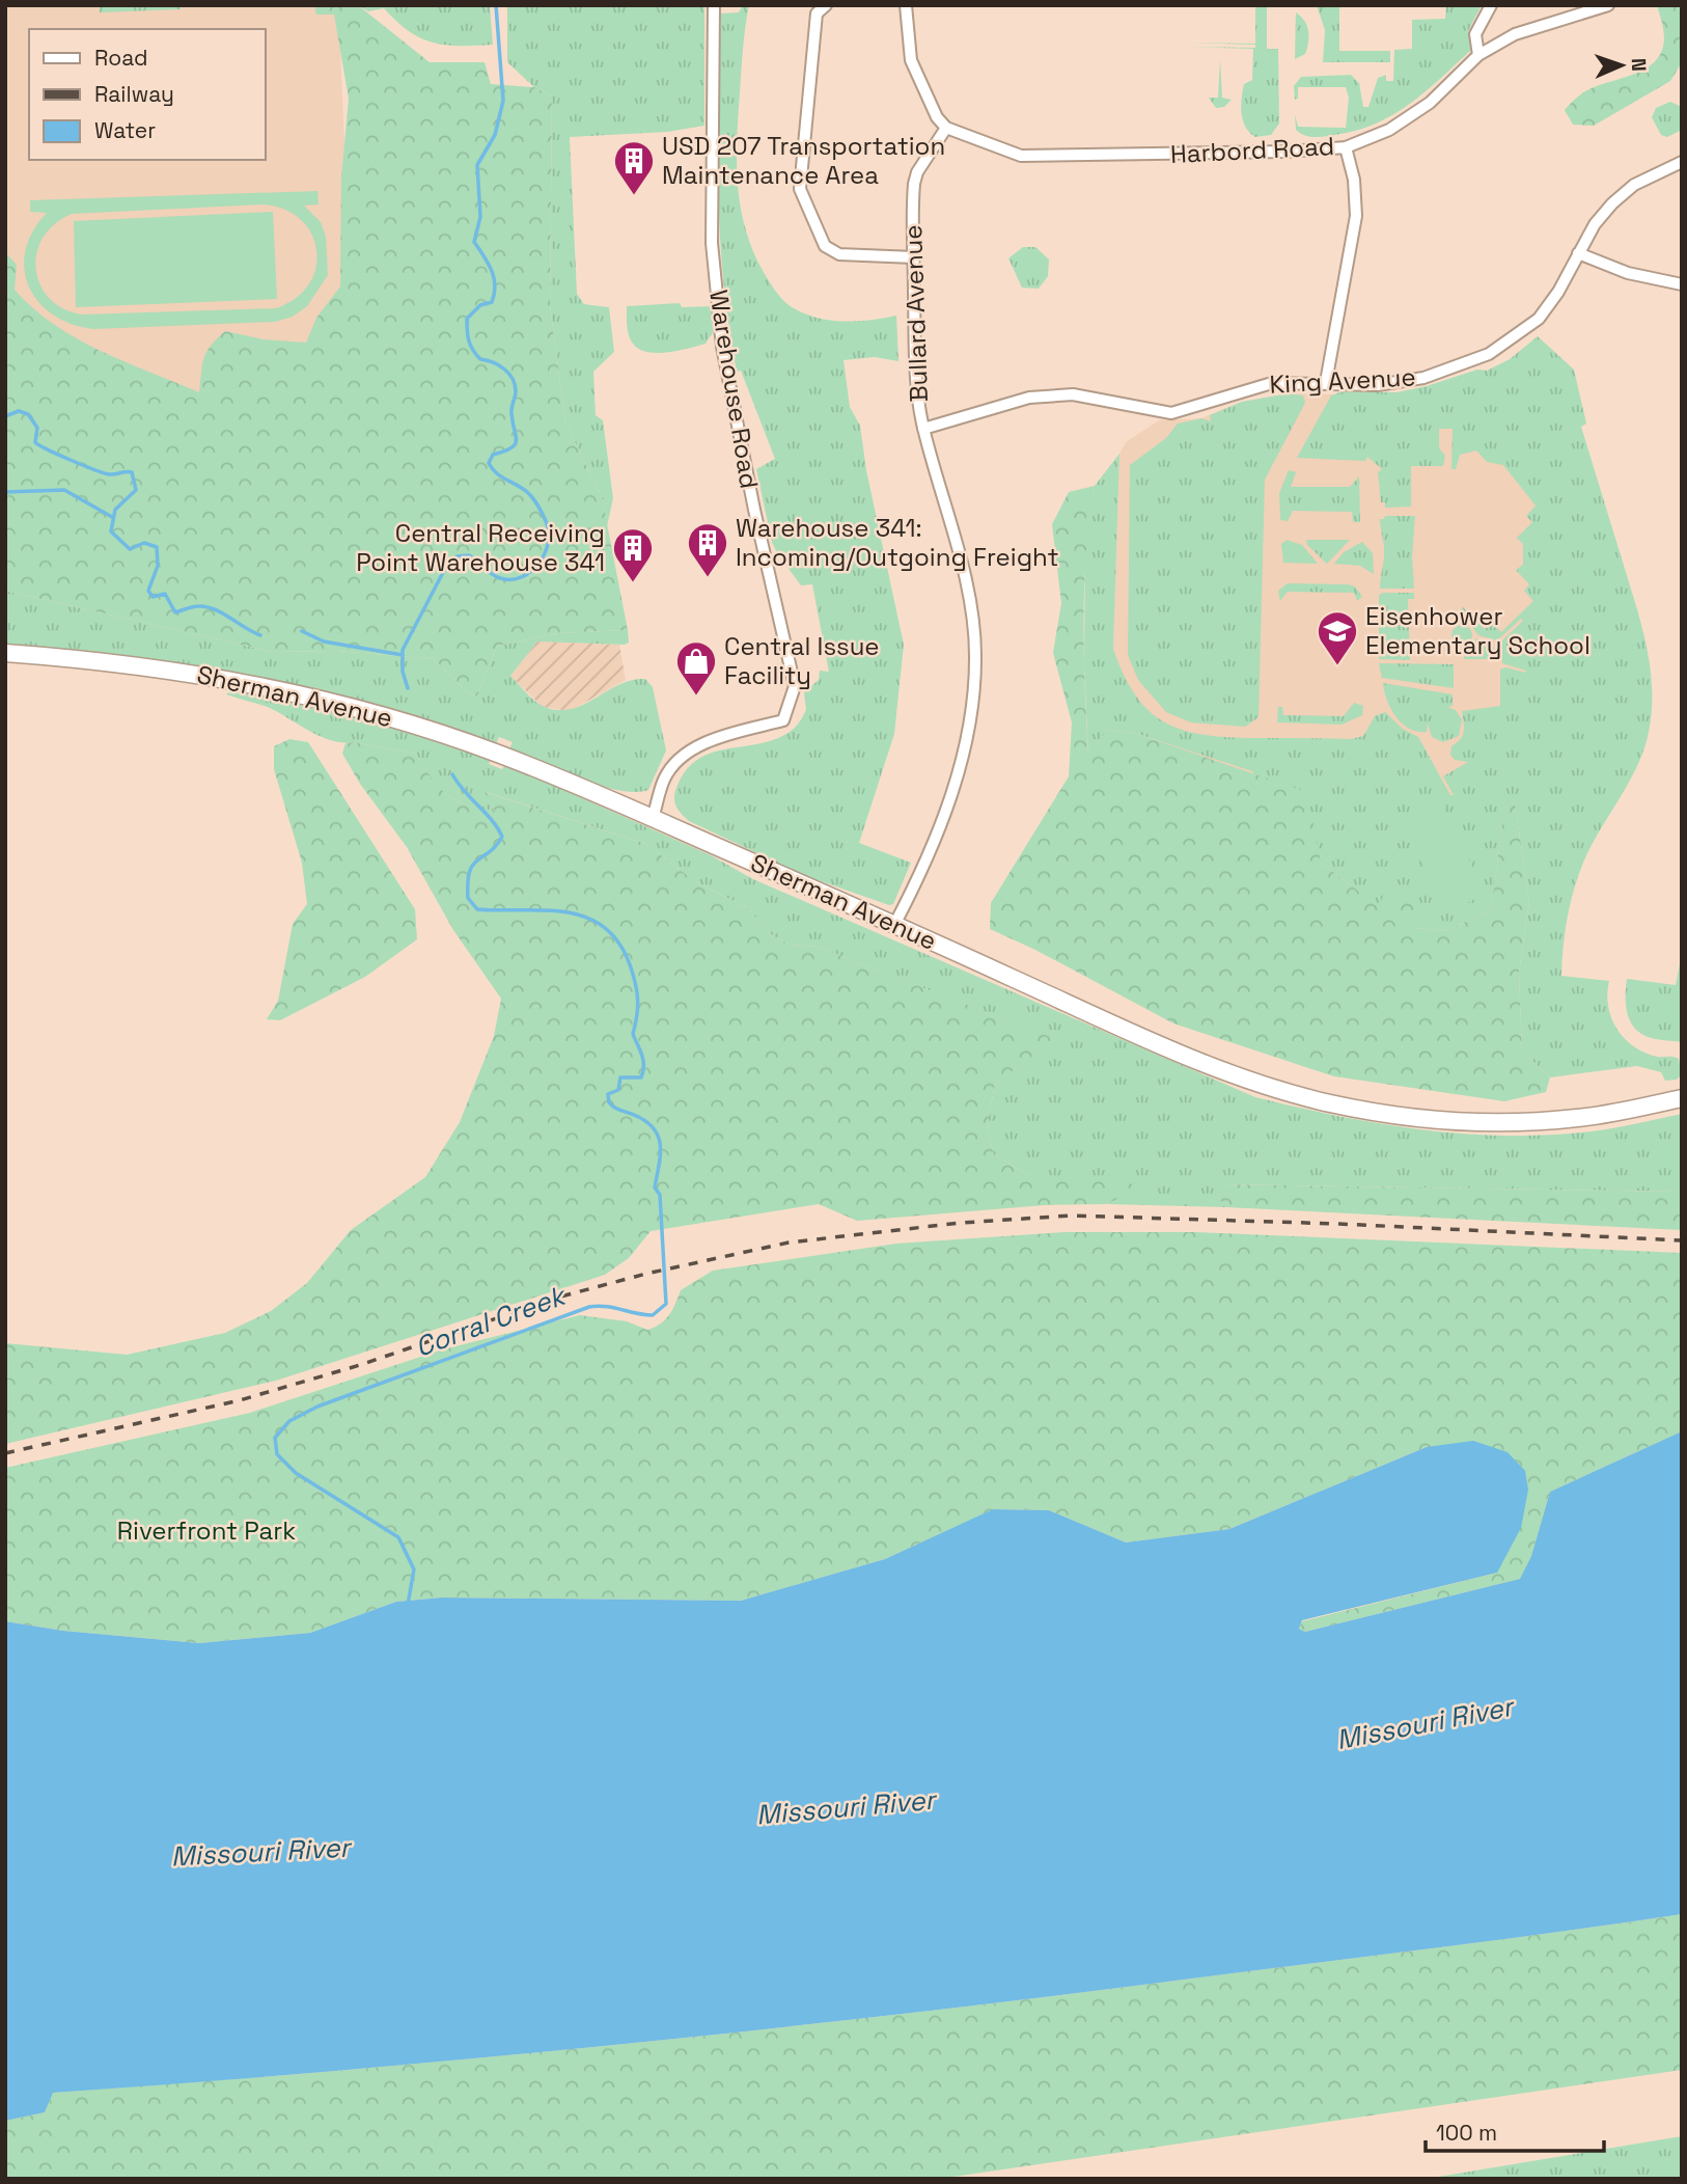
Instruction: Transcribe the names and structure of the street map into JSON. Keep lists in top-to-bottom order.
{
  "streets": {
    "street": [
      "Harbord Road",
      "Bullard Avenue",
      "King Avenue",
      "Warehouse Road",
      "Sherman Avenue"
    ]
  },
  "crossings": [
    ["Harbord Road", "Bullard Avenue"],
    ["Bullard Avenue", "King Avenue"],
    ["Bullard Avenue", "Sherman Avenue"],
    ["Warehouse Road", "Sherman Avenue"]
  ],
  "water": ["Corral Creek", "Missouri River"],
  "parks": ["Riverfront Park"],
  "places": {
    "building": ["USD 207 Transportation Maintenance Area", "Warehouse 341: Incoming/Outgoing Freight", "Central Receiving Point Warehouse 341"],
    "school or university": ["Eisenhower Elementary School"],
    "shop": ["Central Issue Facility"]
  },
  "legend": ["Road", "Railway", "Water"],
  "scale_bar": "100 m",
  "north": "right"
}
